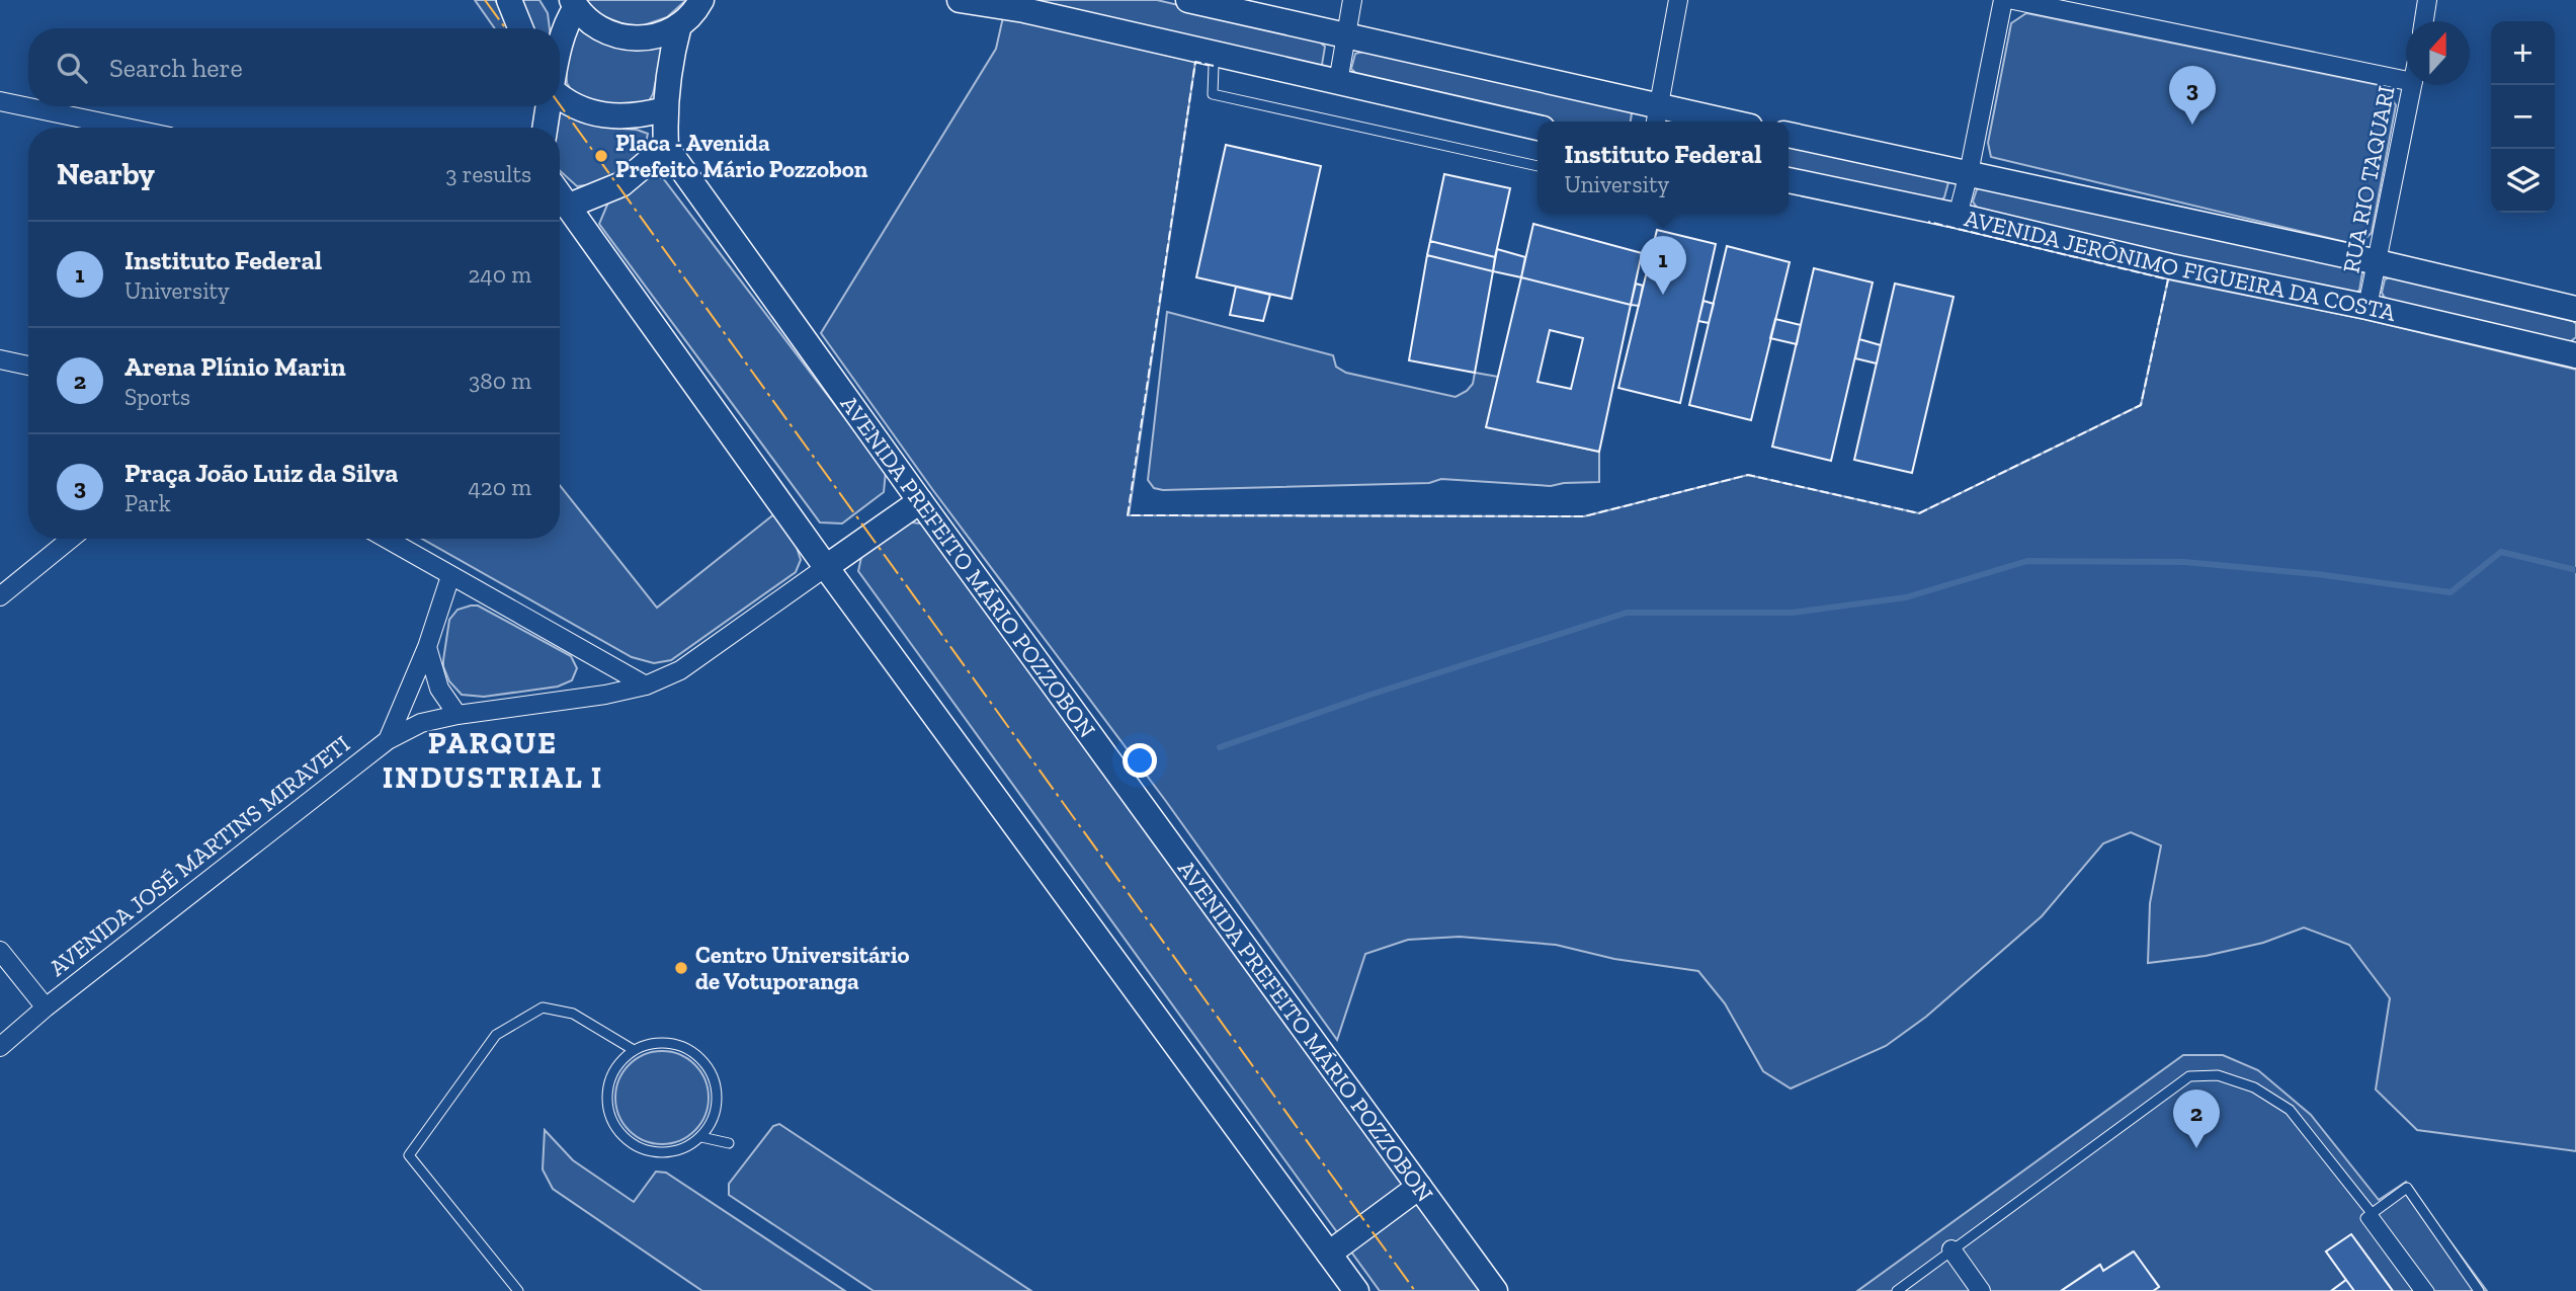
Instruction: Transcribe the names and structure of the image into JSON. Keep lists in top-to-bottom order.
{
  "streets": {
    "street": [
      "RUA RIO TAQUARI",
      "AVENIDA JERÔNIMO FIGUEIRA DA COSTA",
      "AVENIDA PREFEITO MÁRIO POZZOBON",
      "AVENIDA JOSÉ MARTINS MIRAVETI"
    ]
  },
  "crossings": [
    ["RUA RIO TAQUARI", "AVENIDA JERÔNIMO FIGUEIRA DA COSTA"]
  ],
  "districts": ["PARQUE INDUSTRIAL I"],
  "places": ["Placa - Avenida Prefeito Mário Pozzobon", "Centro Universitário de Votuporanga"],
  "north": "top",
  "page": {
    "map_buttons": ["+", "−"],
    "search": "Search here",
    "pins": ["3", "1", "2"],
    "popup": ["Instituto Federal", "University"],
    "heading": ["Nearby", "3 results"],
    "list": [
      {
        "mark": "1",
        "name": "Instituto Federal",
        "note": "University",
        "value": "240 m"
      },
      {
        "mark": "2",
        "name": "Arena Plínio Marin",
        "note": "Sports",
        "value": "380 m"
      },
      {
        "mark": "3",
        "name": "Praça João Luiz da Silva",
        "note": "Park",
        "value": "420 m"
      }
    ]
  }
}
